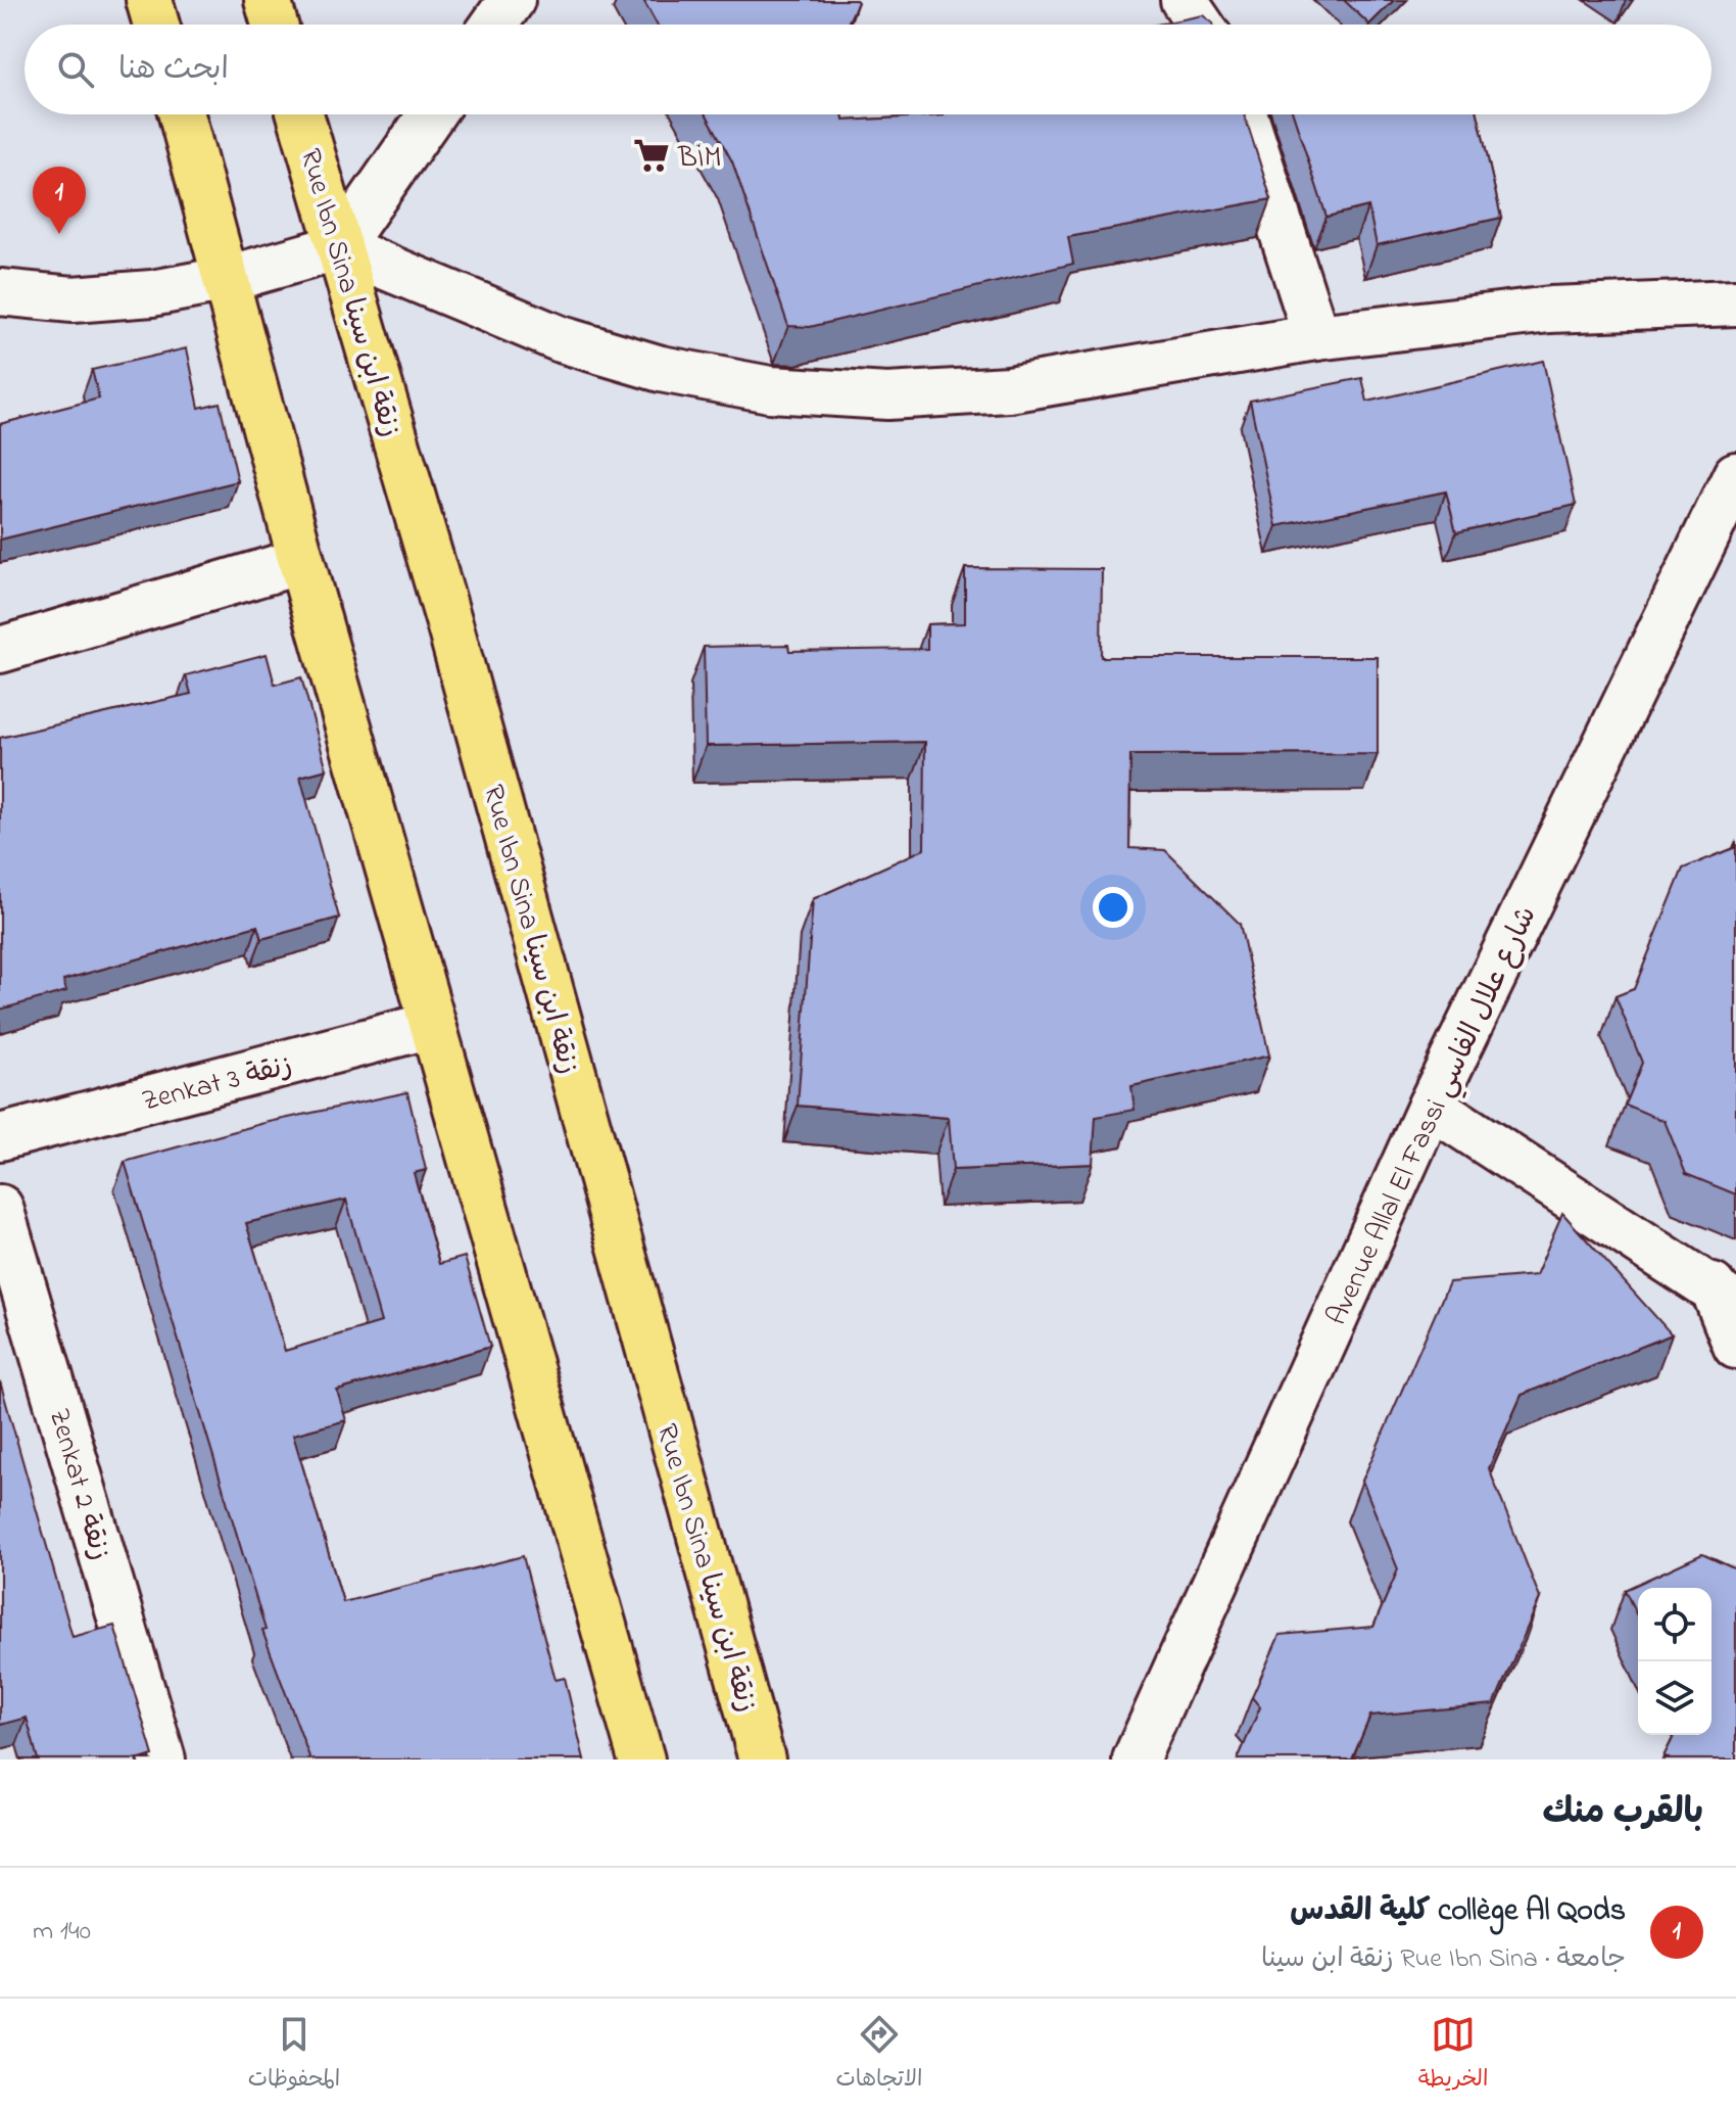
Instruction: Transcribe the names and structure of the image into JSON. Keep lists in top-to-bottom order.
{
  "streets": {
    "main road": ["Rue Ibn Sina زنقة ابن سينا"],
    "street": ["Zenkat 3 زنقة", "Avenue Allal El Fassi شارع علال الفاسي", "Zenkat 2 زنقة"]
  },
  "places": {
    "supermarket": ["BİM"]
  },
  "page": {
    "search": "ابحث هنا",
    "pins": "1",
    "heading": "بالقرب منك",
    "list": [
      {
        "mark": "1",
        "name": "collège Al Qods كلية القدس",
        "note": "جامعة · Rue Ibn Sina زنقة ابن سينا",
        "value": "140 m"
      }
    ],
    "nav": ["الخريطة", "الاتجاهات", "المحفوظات"]
  }
}
